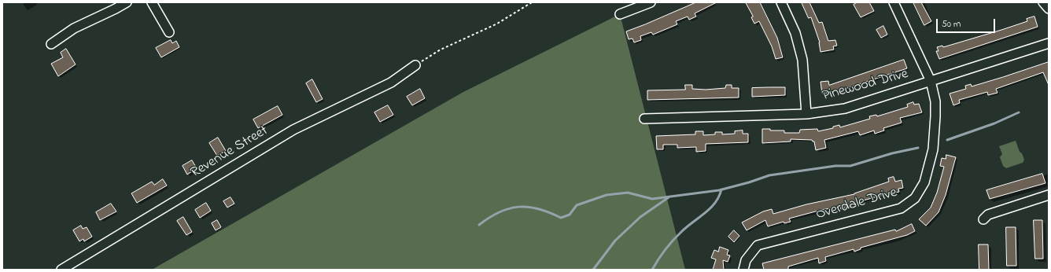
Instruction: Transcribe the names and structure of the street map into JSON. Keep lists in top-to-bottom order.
{
  "streets": {
    "street": ["Pinewood Drive", "Revenue Street", "Overdale Drive"]
  },
  "crossings": [
    ["Pinewood Drive", "Overdale Drive"]
  ],
  "scale_bar": "50 m"
}
